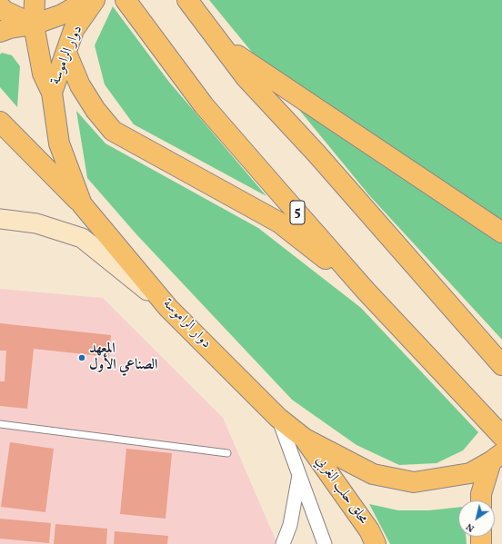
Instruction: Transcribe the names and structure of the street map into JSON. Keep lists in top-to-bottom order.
{
  "streets": {
    "highway": ["دوار الراموسة", "5", "محلق حلب الغربي"]
  },
  "crossings": [
    ["دوار الراموسة", "محلق حلب الغربي"]
  ],
  "places": ["المعهد الصناعي الأول"],
  "north": "bottom left"
}
